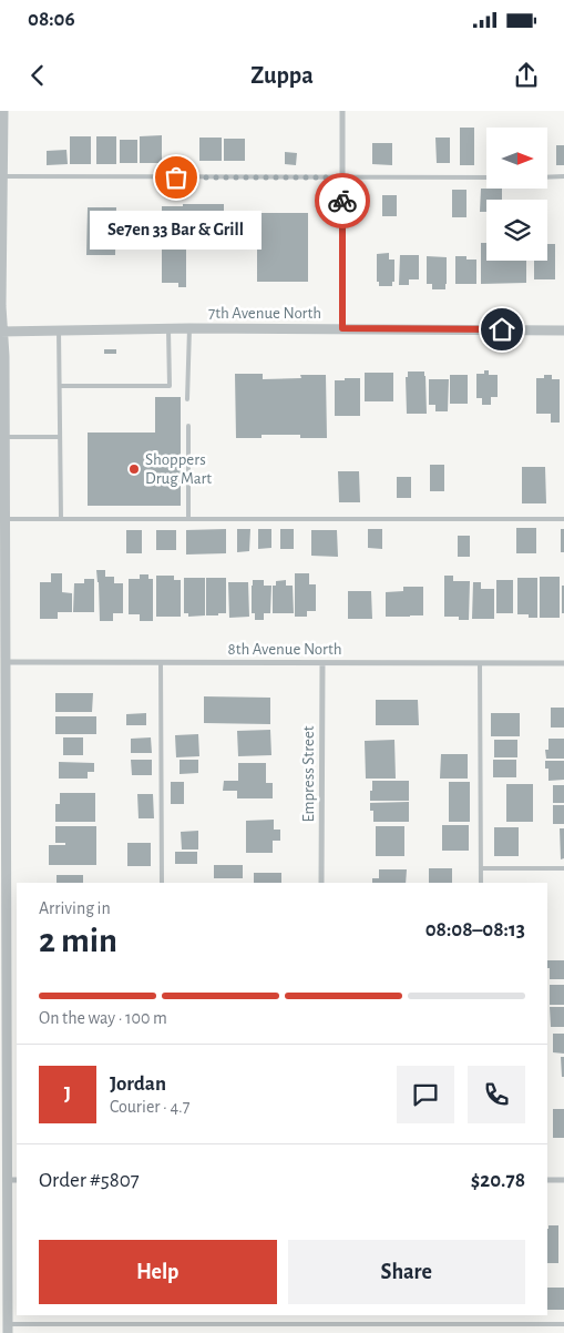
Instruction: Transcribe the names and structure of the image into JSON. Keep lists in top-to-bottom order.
{
  "streets": {
    "street": ["7th Avenue North", "8th Avenue North", "Empress Street"]
  },
  "crossings": [
    ["8th Avenue North", "Empress Street"]
  ],
  "places": ["Se7en 33 Bar & Grill", "Shoppers Drug Mart"],
  "north": "right",
  "page": {
    "status": "08:06",
    "header": "Zuppa",
    "bubble": "Se7en 33 Bar & Grill",
    "heading": ["2 min", "Arriving in", "08:08–08:13"],
    "panel": [
      "Jordan",
      "Courier · 4.7",
      "Order #5807",
      "$20.78"
    ],
    "bar": "On the way · 100 m",
    "round": "J",
    "buttons": ["Help", "Share"]
  }
}
